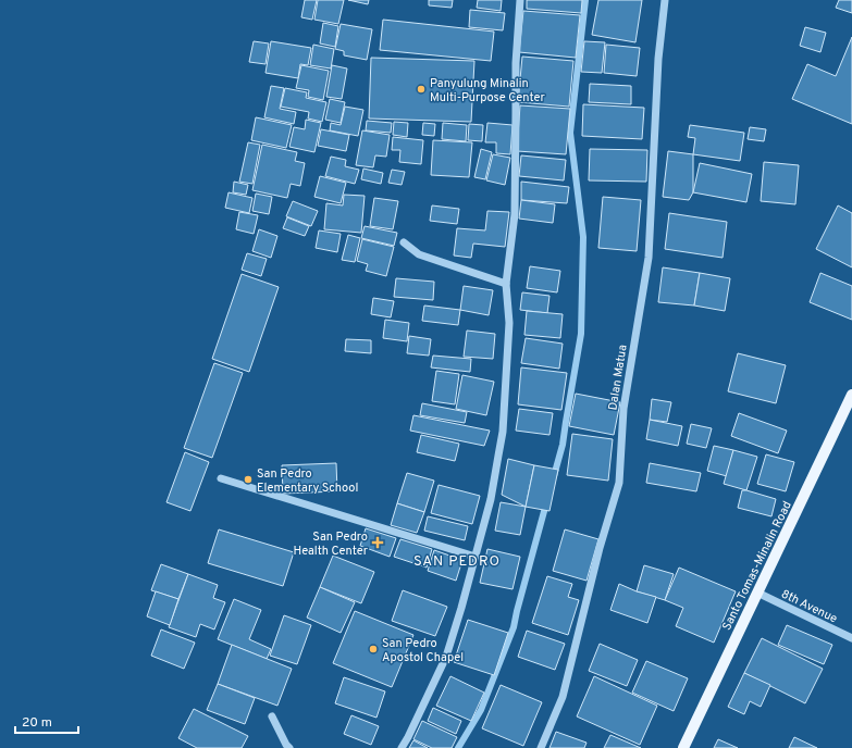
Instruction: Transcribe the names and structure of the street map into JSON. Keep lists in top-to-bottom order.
{
  "streets": {
    "main road": ["Santo Tomas-Minalin Road"],
    "street": ["Dalan Matua", "8th Avenue"]
  },
  "crossings": [
    ["Santo Tomas-Minalin Road", "8th Avenue"]
  ],
  "districts": ["SAN PEDRO"],
  "places": {
    "other": ["Panyulung Minalin Multi-Purpose Center", "San Pedro Elementary School", "San Pedro Apostol Chapel"],
    "health": ["San Pedro Health Center"]
  },
  "scale_bar": "20 m"
}
